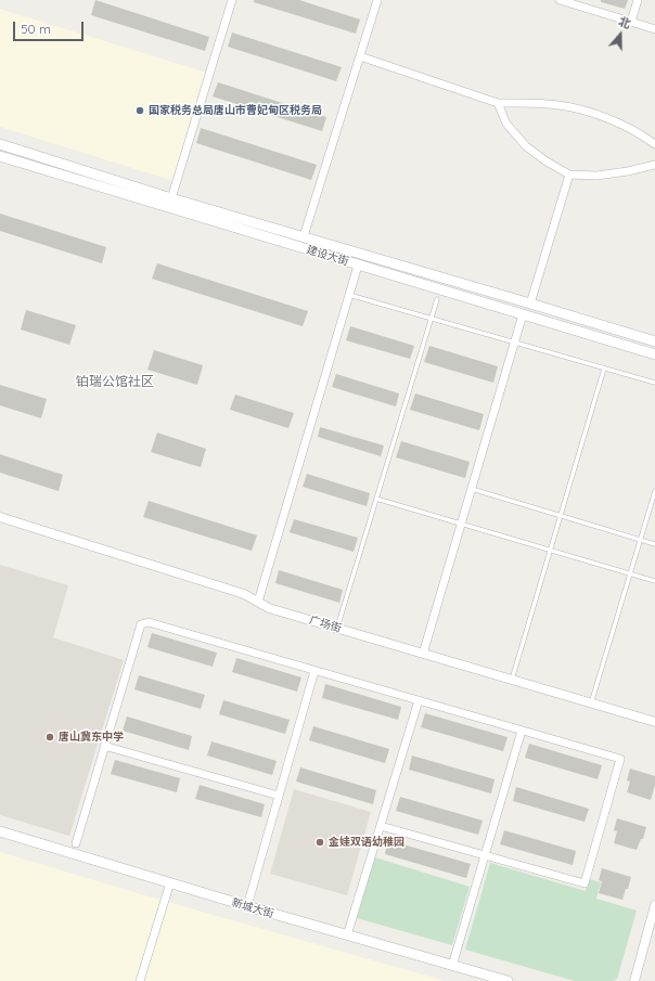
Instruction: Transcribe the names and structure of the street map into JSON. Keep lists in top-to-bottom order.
{
  "streets": {
    "main road": ["建设大街", "新城大街"],
    "street": ["广场街"]
  },
  "districts": ["铂瑞公馆社区"],
  "places": ["国家税务总局唐山市曹妃甸区税务局", "唐山冀东中学", "金娃双语幼稚园"],
  "scale_bar": "50 m",
  "north": "top"
}
